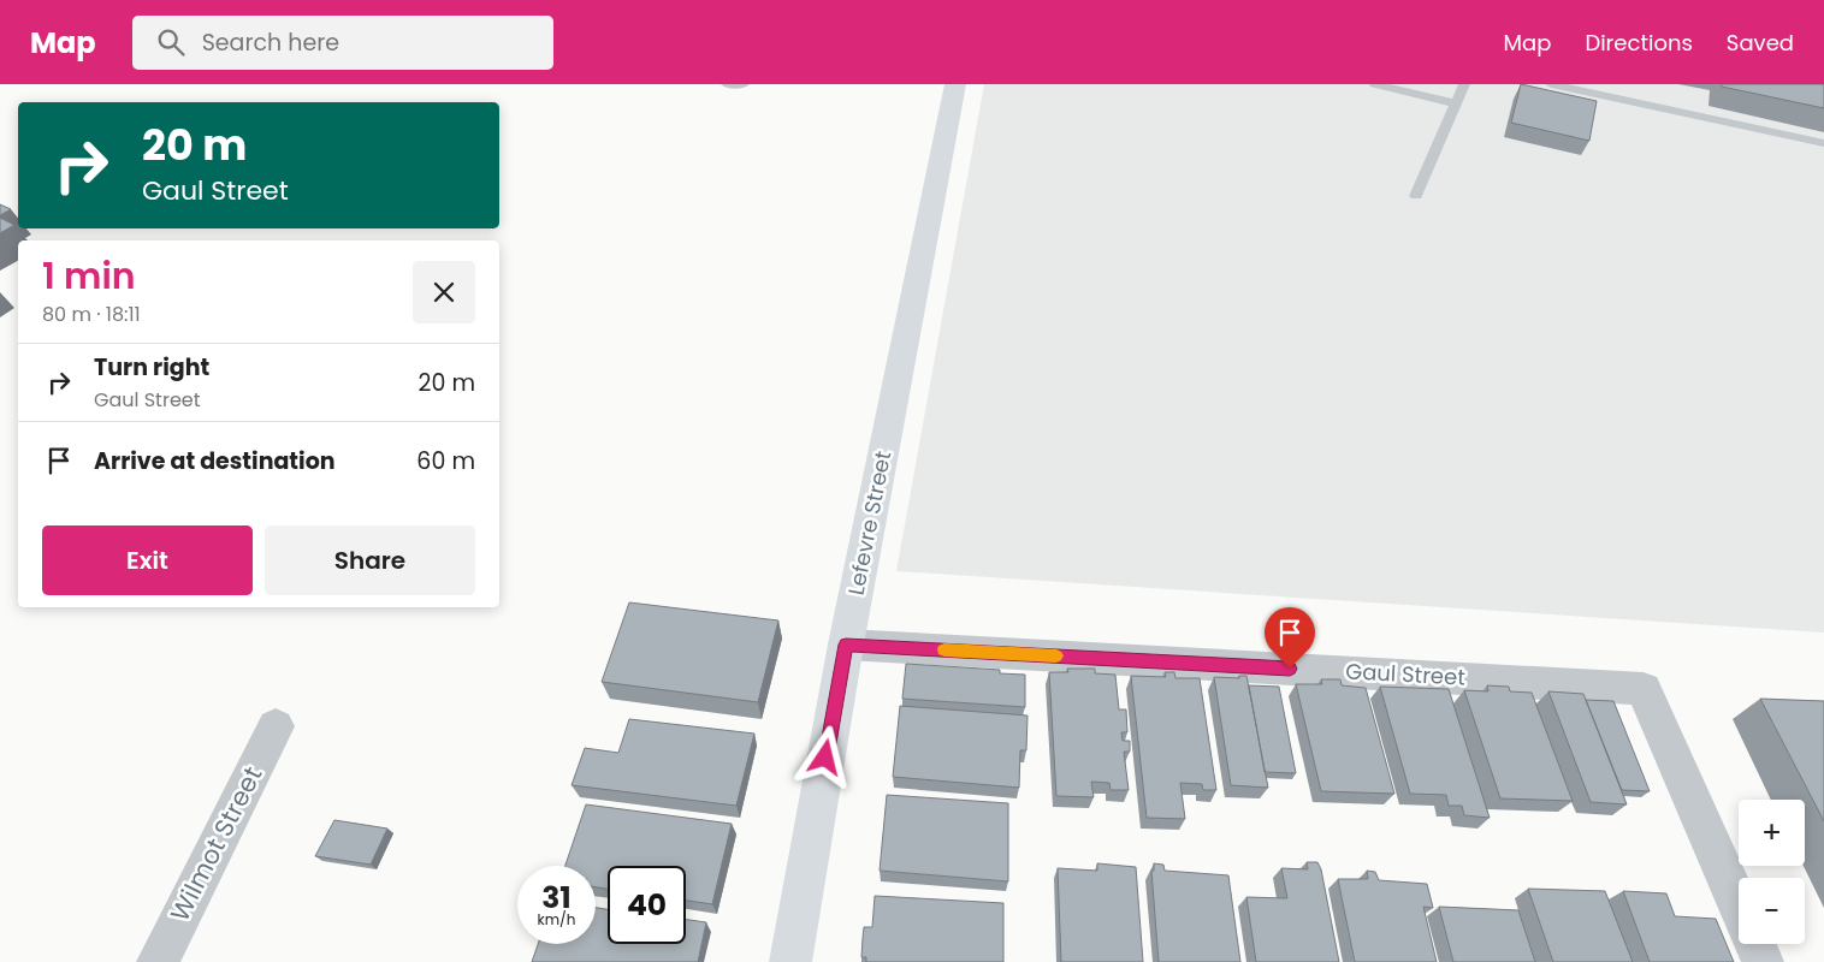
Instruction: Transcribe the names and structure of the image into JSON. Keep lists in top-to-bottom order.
{
  "streets": {
    "street": ["Lefevre Street", "Gaul Street", "Wilmot Street"]
  },
  "crossings": [
    ["Lefevre Street", "Gaul Street"]
  ],
  "page": {
    "header": "Map",
    "search": "Search here",
    "nav": ["Map", "Directions", "Saved"],
    "turn": ["20 m", "Gaul Street"],
    "heading": ["1 min", "80 m · 18:11"],
    "list": [
      {
        "name": "Turn right",
        "note": "Gaul Street",
        "value": "20 m"
      },
      {
        "name": "Arrive at destination",
        "value": "60 m"
      }
    ],
    "buttons": ["Exit", "Share"],
    "map_buttons": ["+", "−"],
    "speed": "31 km/h",
    "limit": "40"
  }
}
